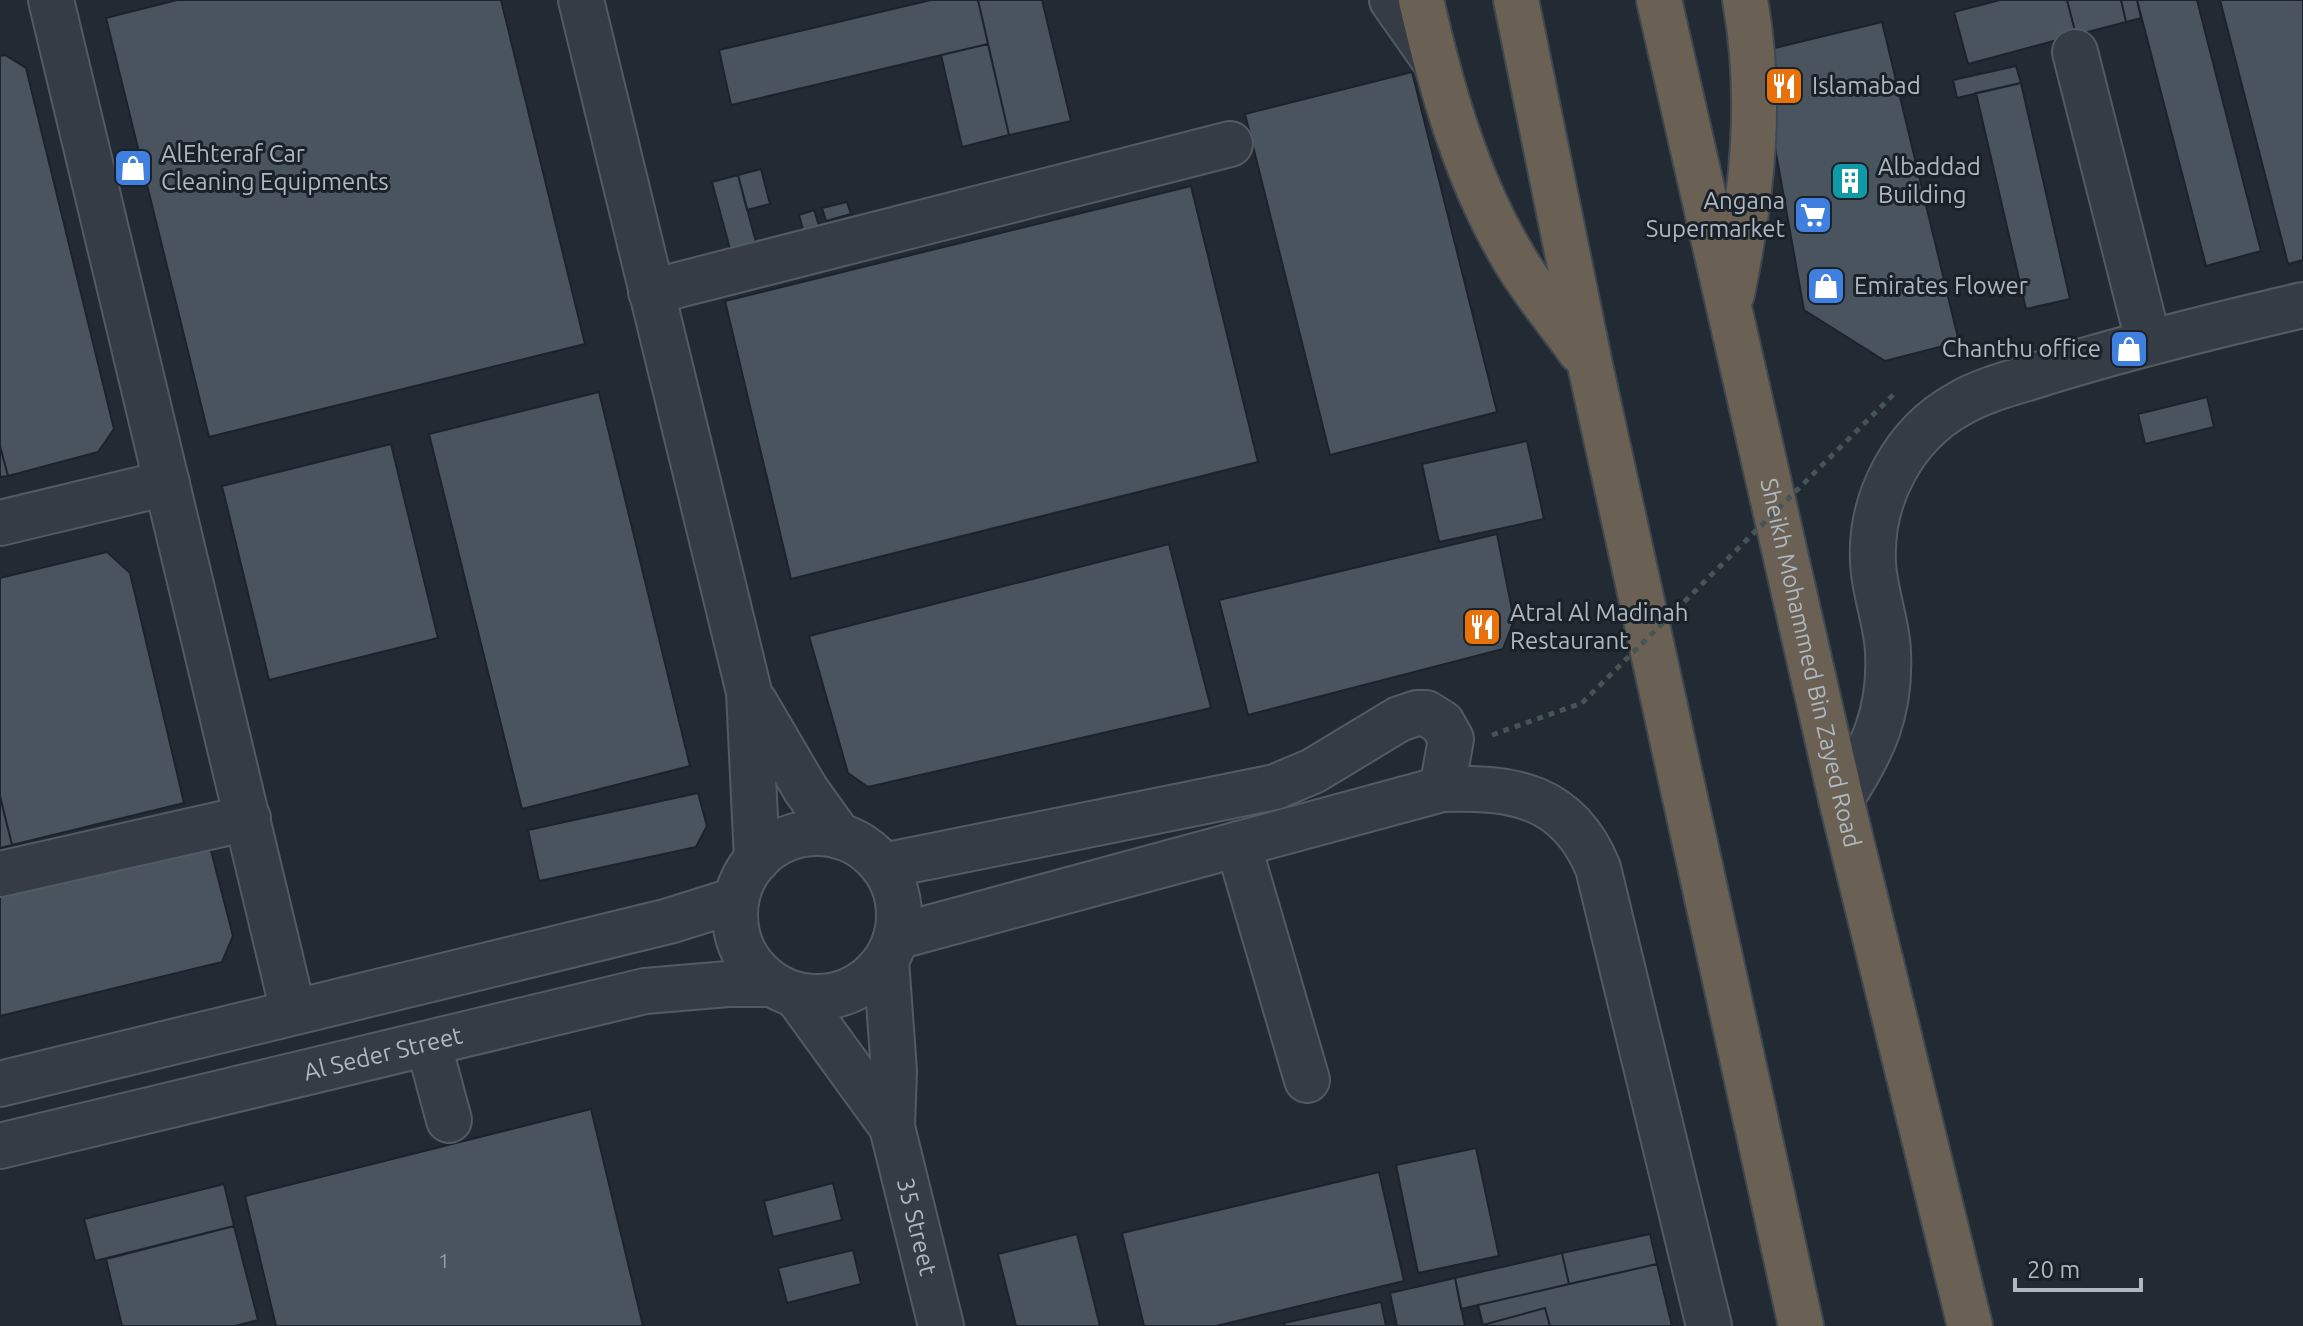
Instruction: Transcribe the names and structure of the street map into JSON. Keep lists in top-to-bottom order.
{
  "streets": {
    "highway": ["Sheikh Mohammed Bin Zayed Road"],
    "street": ["Al Seder Street", "35 Street"]
  },
  "crossings": [
    ["Al Seder Street", "35 Street"]
  ],
  "places": {
    "restaurant": ["Islamabad", "Atral Al Madinah Restaurant"],
    "shop": ["AlEhteraf Car Cleaning Equipments", "Emirates Flower", "Chanthu office"],
    "building": ["Albaddad Building"],
    "supermarket": ["Angana Supermarket"]
  },
  "house_numbers": ["1"],
  "scale_bar": "20 m"
}
